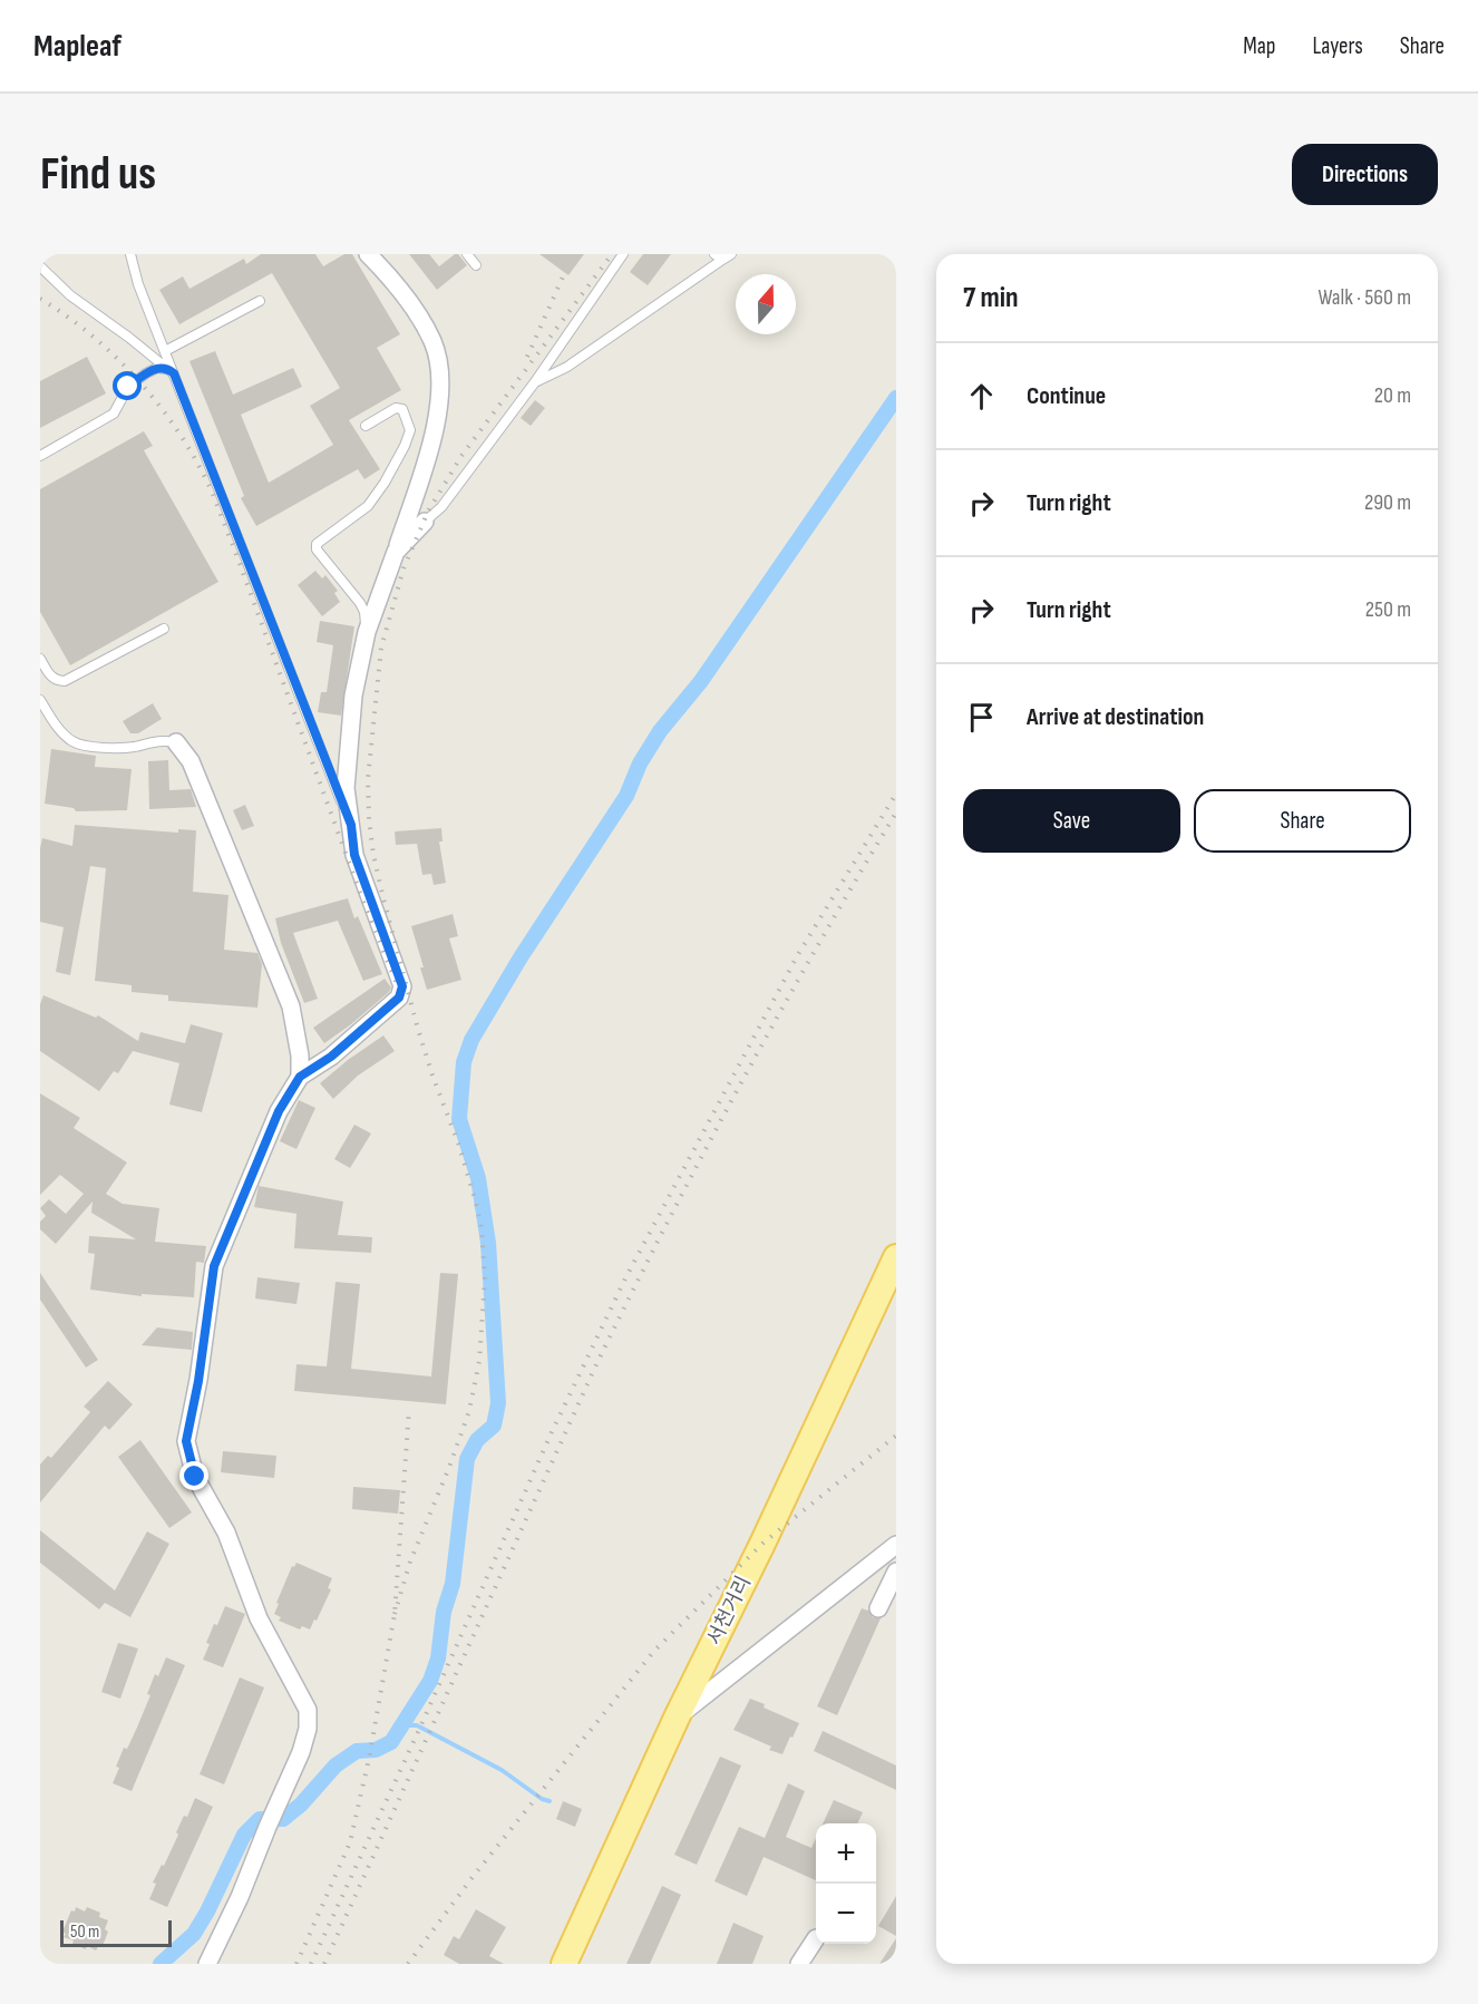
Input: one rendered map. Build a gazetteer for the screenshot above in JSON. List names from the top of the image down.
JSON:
{
  "streets": {
    "main road": ["서천거리"]
  },
  "scale_bar": "50 m",
  "north": "top",
  "page": {
    "header": "Mapleaf",
    "nav": ["Map", "Layers", "Share"],
    "buttons": [
      "Directions",
      ["Save", "Share"]
    ],
    "title": "Find us",
    "heading": ["7 min", "Walk · 560 m"],
    "list": [
      ["Continue", "20 m"],
      ["Turn right", "290 m"],
      ["Turn right", "250 m"],
      "Arrive at destination"
    ],
    "map_buttons": ["+", "−"],
    "scale": "50 m"
  }
}
